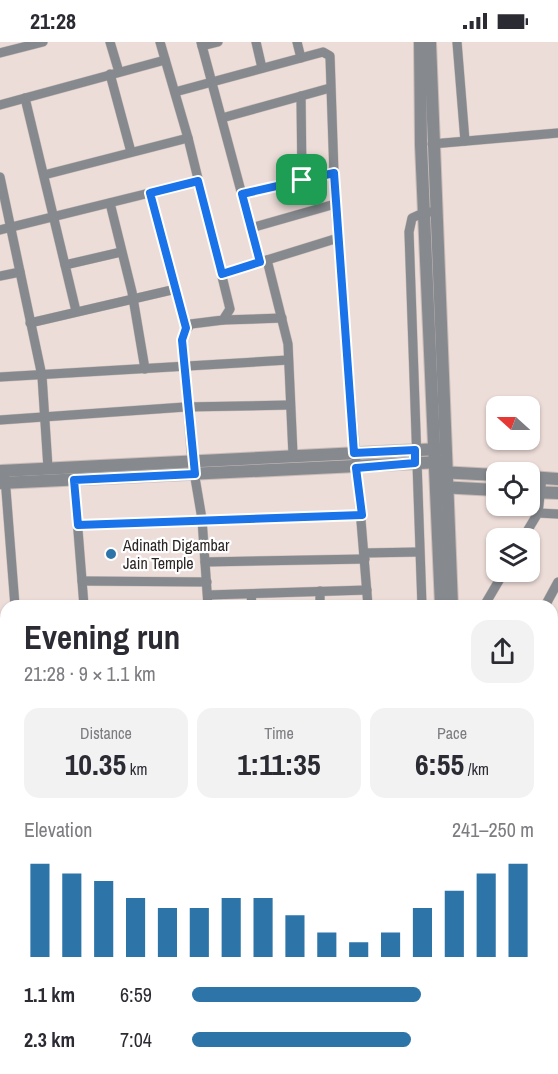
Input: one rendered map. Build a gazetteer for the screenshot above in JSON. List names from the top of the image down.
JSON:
{
  "places": ["Adinath Digambar Jain Temple"],
  "north": "left",
  "page": {
    "status": "21:28",
    "heading": ["Evening run", "21:28 · 9 × 1.1 km"],
    "stats": [
      ["Distance", "10.35 km"],
      ["Time", "1:11:35"],
      ["Pace", "6:55 /km"]
    ],
    "chart": ["Elevation", "241–250 m"],
    "list": [
      {
        "name": "1.1 km",
        "note": "6:59"
      },
      {
        "name": "2.3 km",
        "note": "7:04"
      }
    ]
  }
}
